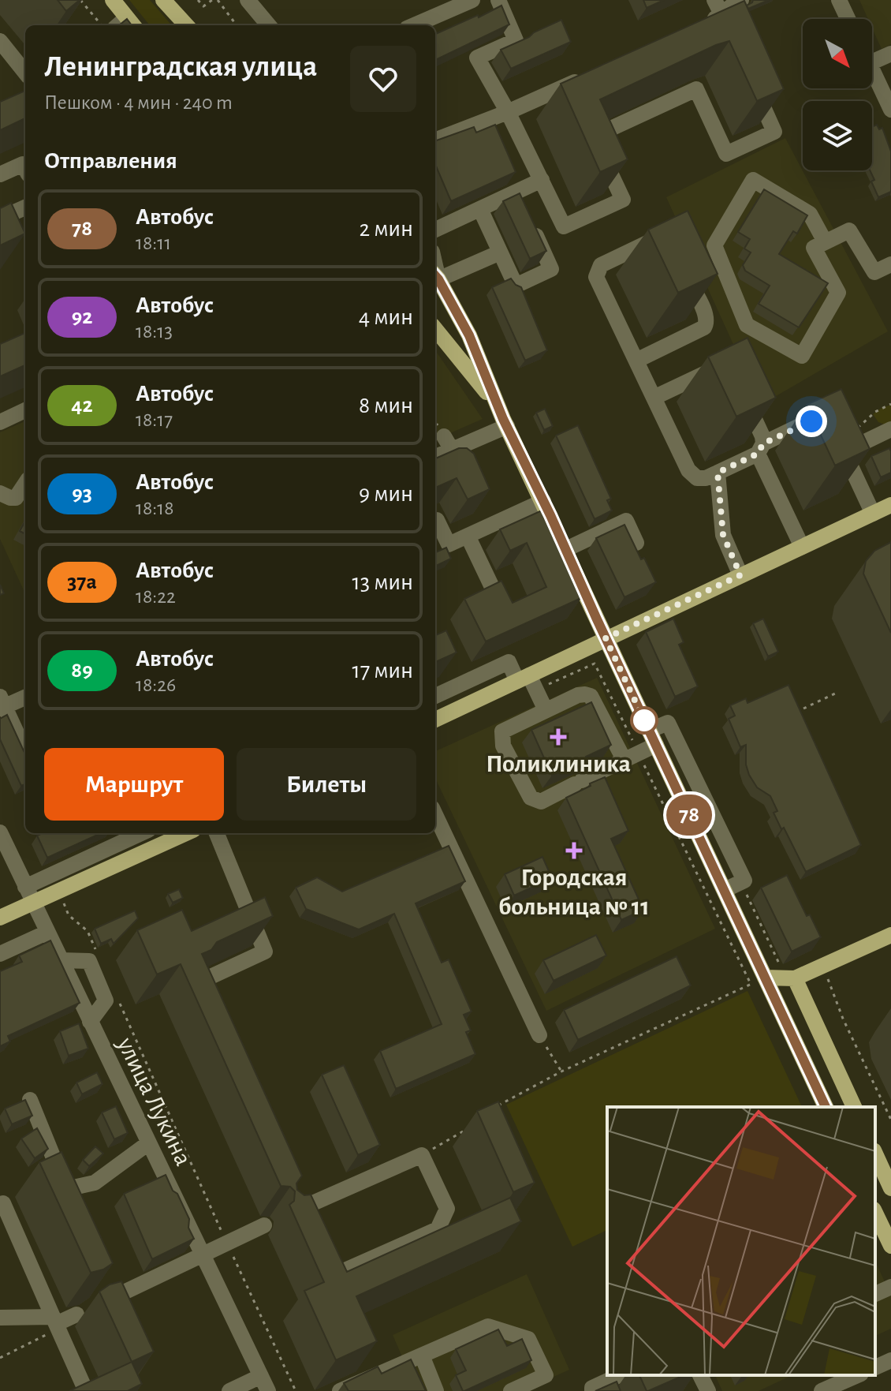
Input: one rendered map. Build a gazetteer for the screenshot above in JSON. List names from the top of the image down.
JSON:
{
  "streets": {
    "street": ["улица Лукина"]
  },
  "places": {
    "health": ["Поликлиника", "Городская больница № 11"]
  },
  "lines": ["bus line 78"],
  "north": "bottom right",
  "page": {
    "on_map": "78",
    "heading": [
      ["Ленинградская улица", "Пешком · 4 мин · 240 m"],
      "Отправления"
    ],
    "list": [
      {
        "mark": "78",
        "name": "Автобус",
        "note": "18:11",
        "value": "2 мин"
      },
      {
        "mark": "92",
        "name": "Автобус",
        "note": "18:13",
        "value": "4 мин"
      },
      {
        "mark": "42",
        "name": "Автобус",
        "note": "18:17",
        "value": "8 мин"
      },
      {
        "mark": "93",
        "name": "Автобус",
        "note": "18:18",
        "value": "9 мин"
      },
      {
        "mark": "37а",
        "name": "Автобус",
        "note": "18:22",
        "value": "13 мин"
      },
      {
        "mark": "89",
        "name": "Автобус",
        "note": "18:26",
        "value": "17 мин"
      }
    ],
    "buttons": ["Маршрут", "Билеты"]
  }
}
